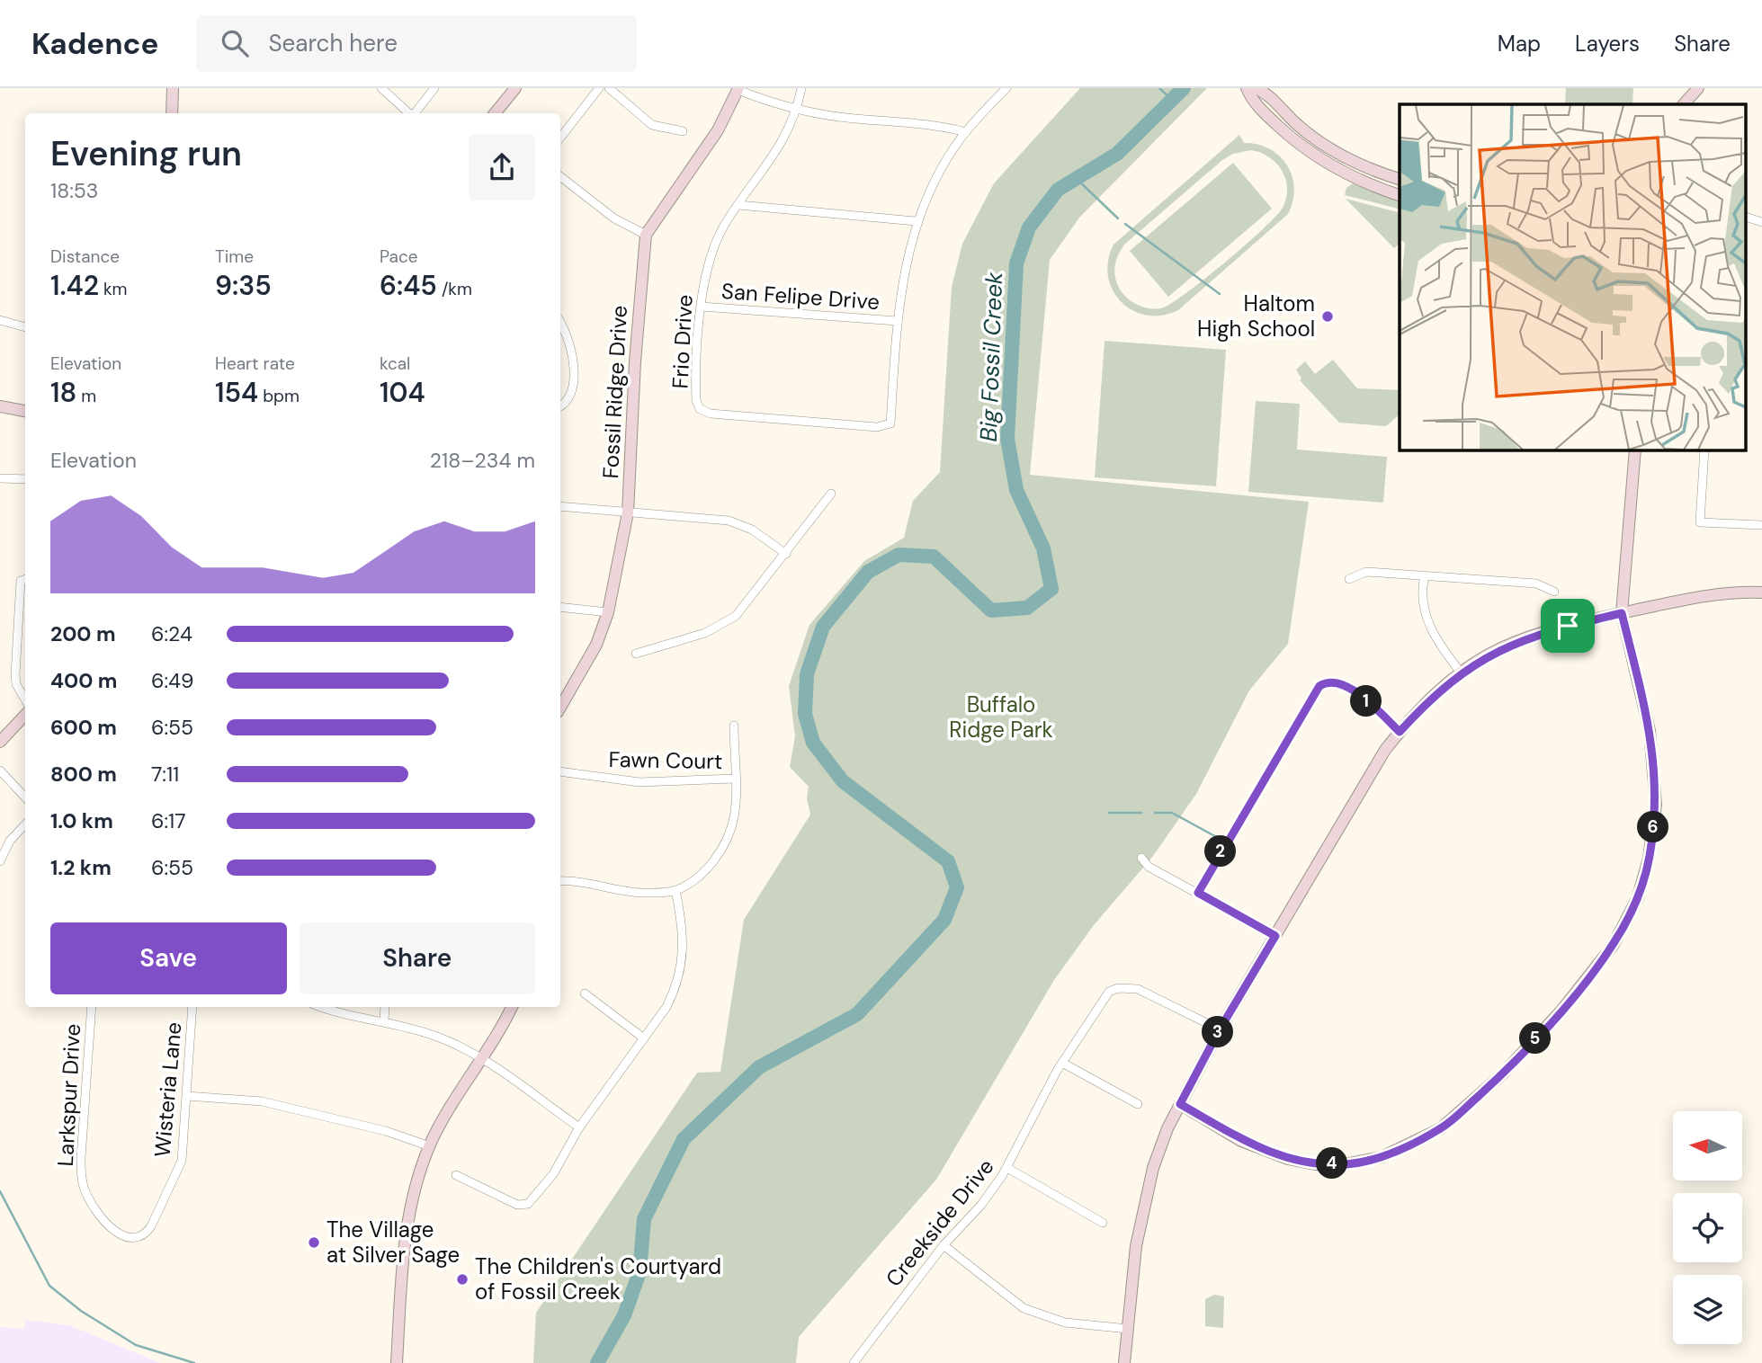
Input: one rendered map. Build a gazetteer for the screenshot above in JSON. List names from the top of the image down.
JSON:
{
  "streets": {
    "street": [
      "San Felipe Drive",
      "Frio Drive",
      "Fossil Ridge Drive",
      "Fawn Court",
      "Wisteria Lane",
      "Larkspur Drive",
      "Creekside Drive"
    ]
  },
  "crossings": [
    ["San Felipe Drive", "Frio Drive"],
    ["Wisteria Lane", "Larkspur Drive"]
  ],
  "water": ["Big Fossil Creek"],
  "parks": ["Buffalo Ridge Park"],
  "places": ["Haltom High School", "The Village at Silver Sage", "The Children's Courtyard of Fossil Creek"],
  "north": "left",
  "page": {
    "header": "Kadence",
    "search": "Search here",
    "nav": ["Map", "Layers", "Share"],
    "heading": ["Evening run", "18:53"],
    "stats": [
      ["Distance", "1.42 km"],
      ["Time", "9:35"],
      ["Pace", "6:45 /km"],
      ["Elevation", "18 m"],
      ["Heart rate", "154 bpm"],
      ["kcal", "104"]
    ],
    "chart": ["Elevation", "218–234 m"],
    "list": [
      {
        "name": "200 m",
        "note": "6:24"
      },
      {
        "name": "400 m",
        "note": "6:49"
      },
      {
        "name": "600 m",
        "note": "6:55"
      },
      {
        "name": "800 m",
        "note": "7:11"
      },
      {
        "name": "1.0 km",
        "note": "6:17"
      },
      {
        "name": "1.2 km",
        "note": "6:55"
      }
    ],
    "pins": [
      "1",
      "6",
      "2",
      "3",
      "5",
      "4"
    ],
    "buttons": ["Save", "Share"]
  }
}
